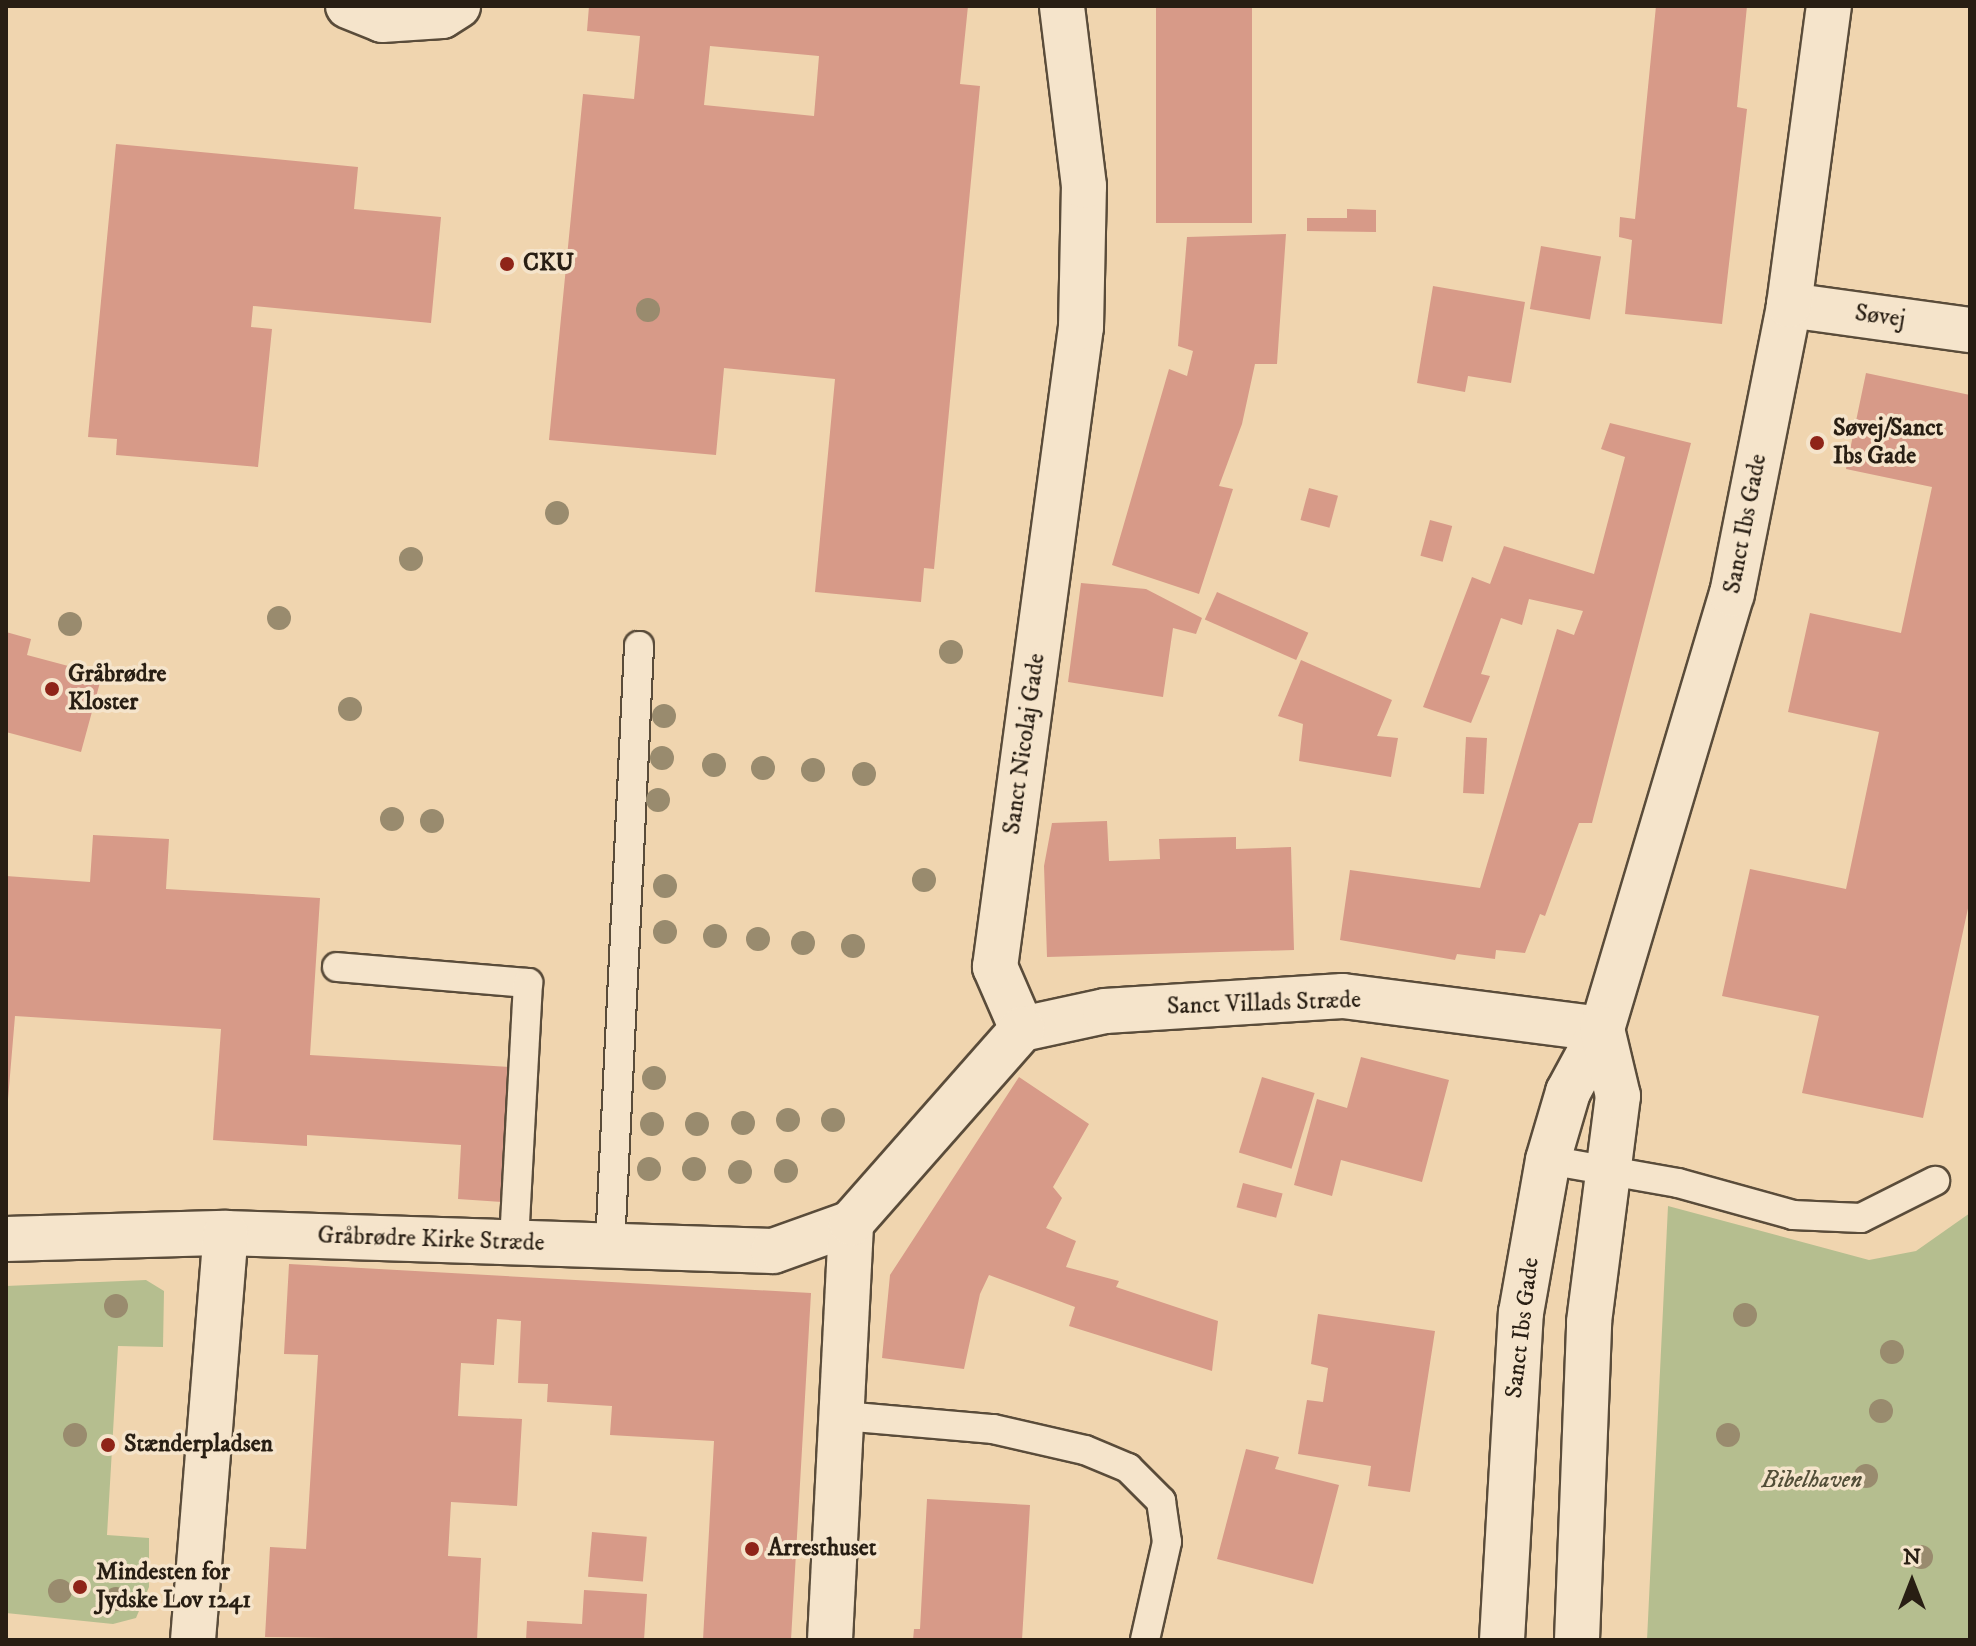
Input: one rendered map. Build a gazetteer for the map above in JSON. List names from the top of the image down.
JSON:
{
  "streets": {
    "street": [
      "Søvej",
      "Sanct Ibs Gade",
      "Sanct Nicolaj Gade",
      "Sanct Villads Stræde",
      "Gråbrødre Kirke Stræde"
    ]
  },
  "crossings": [
    ["Søvej", "Sanct Ibs Gade"],
    ["Sanct Ibs Gade", "Sanct Villads Stræde"],
    ["Sanct Nicolaj Gade", "Sanct Villads Stræde"]
  ],
  "parks": ["Bibelhaven"],
  "places": [
    "CKU",
    "Søvej/Sanct Ibs Gade",
    "Gråbrødre Kloster",
    "Stænderpladsen",
    "Arresthuset",
    "Mindesten for Jydske Lov 1241"
  ],
  "north": "top"
}
